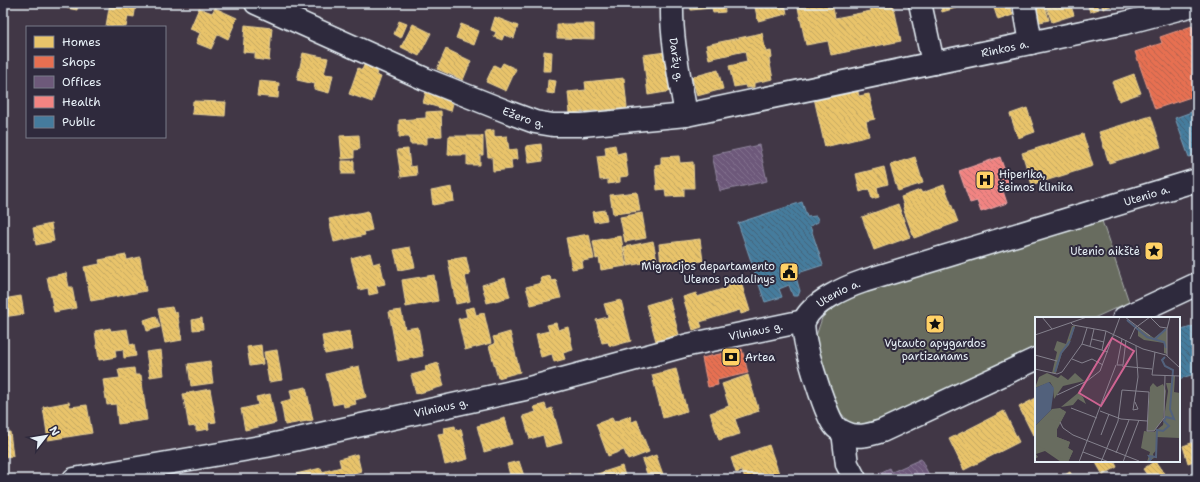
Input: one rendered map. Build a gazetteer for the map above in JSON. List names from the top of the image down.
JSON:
{
  "streets": {
    "street": [
      "Rinkos a.",
      "Daržų g.",
      "Ežero g.",
      "Utenio a.",
      "Vilniaus g."
    ]
  },
  "crossings": [
    ["Rinkos a.", "Ežero g."],
    ["Daržų g.", "Ežero g."],
    ["Utenio a.", "Vilniaus g."]
  ],
  "places": {
    "hospital": ["Hiperika, šeimos klinika"],
    "place": ["Utenio aikštė", "Vytauto apygardos partizanams"],
    "public building": ["Migracijos departamento Utenos padalinys"],
    "bank": ["Artea"]
  },
  "legend": [
    "Homes",
    "Shops",
    "Offices",
    "Health",
    "Public"
  ],
  "north": "top right"
}
